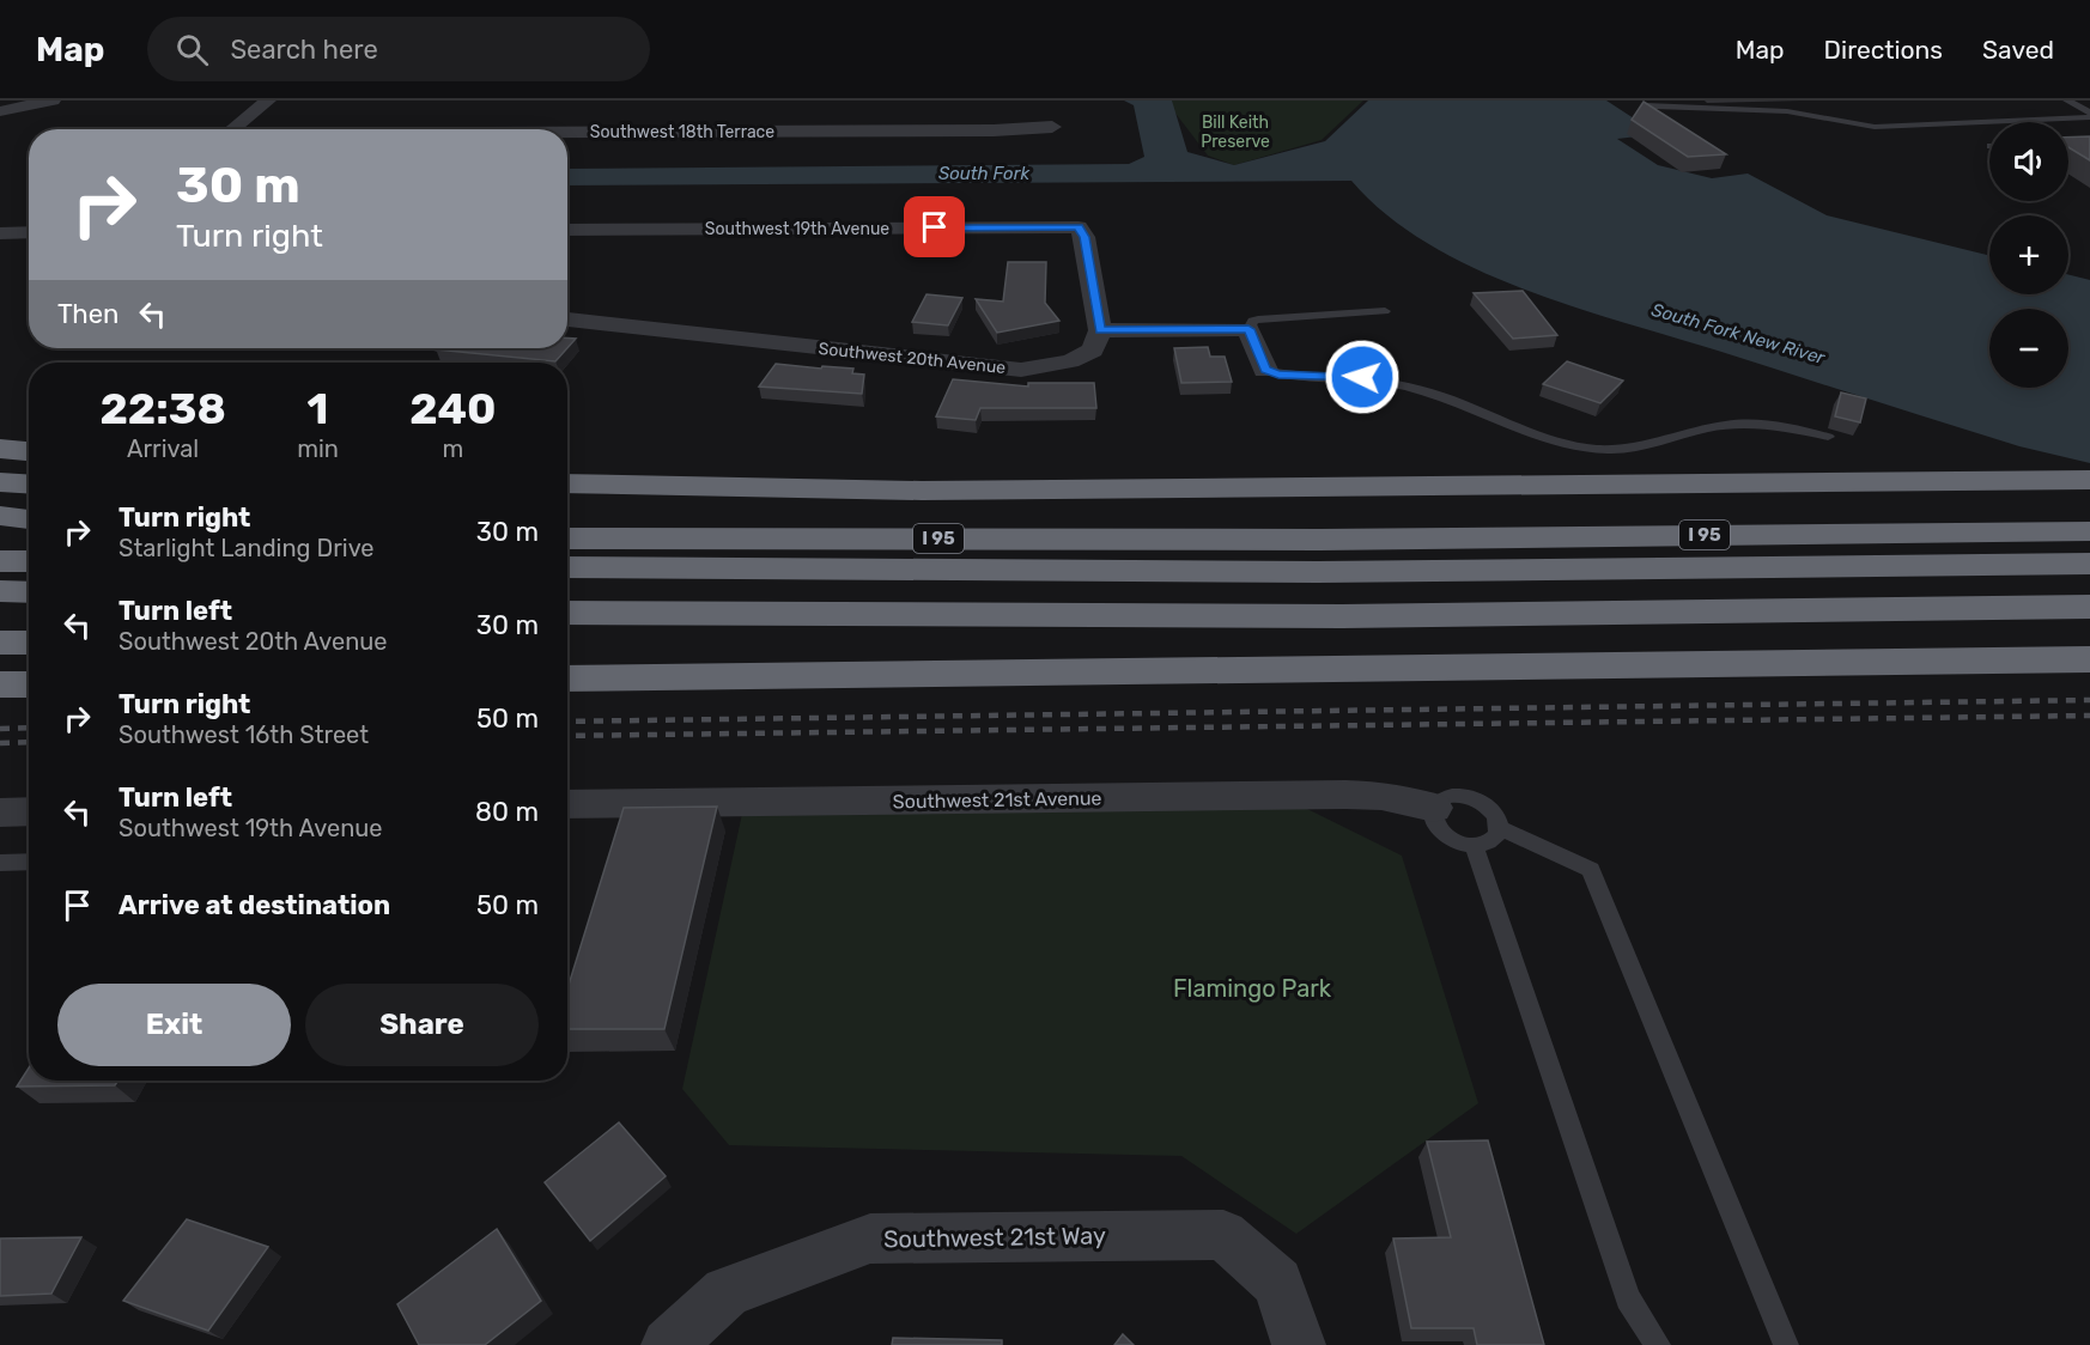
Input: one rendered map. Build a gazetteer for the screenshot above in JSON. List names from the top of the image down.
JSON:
{
  "streets": {
    "highway": ["I 95"],
    "street": [
      "Southwest 18th Terrace",
      "Southwest 19th Avenue",
      "Southwest 20th Avenue",
      "Southwest 21st Avenue",
      "Southwest 21st Way"
    ]
  },
  "crossings": [
    ["Southwest 19th Avenue", "Southwest 20th Avenue"]
  ],
  "water": ["South Fork", "South Fork New River"],
  "parks": ["Bill Keith Preserve", "Flamingo Park"],
  "page": {
    "header": "Map",
    "search": "Search here",
    "nav": ["Map", "Directions", "Saved"],
    "map_buttons": ["+", "−"],
    "turn": ["30 m", "Turn right"],
    "then": "Then",
    "eta": [
      "22:38",
      "Arrival",
      "1",
      "min",
      "240",
      "m"
    ],
    "list": [
      {
        "name": "Turn right",
        "note": "Starlight Landing Drive",
        "value": "30 m"
      },
      {
        "name": "Turn left",
        "note": "Southwest 20th Avenue",
        "value": "30 m"
      },
      {
        "name": "Turn right",
        "note": "Southwest 16th Street",
        "value": "50 m"
      },
      {
        "name": "Turn left",
        "note": "Southwest 19th Avenue",
        "value": "80 m"
      },
      {
        "name": "Arrive at destination",
        "value": "50 m"
      }
    ],
    "buttons": ["Exit", "Share"]
  }
}
